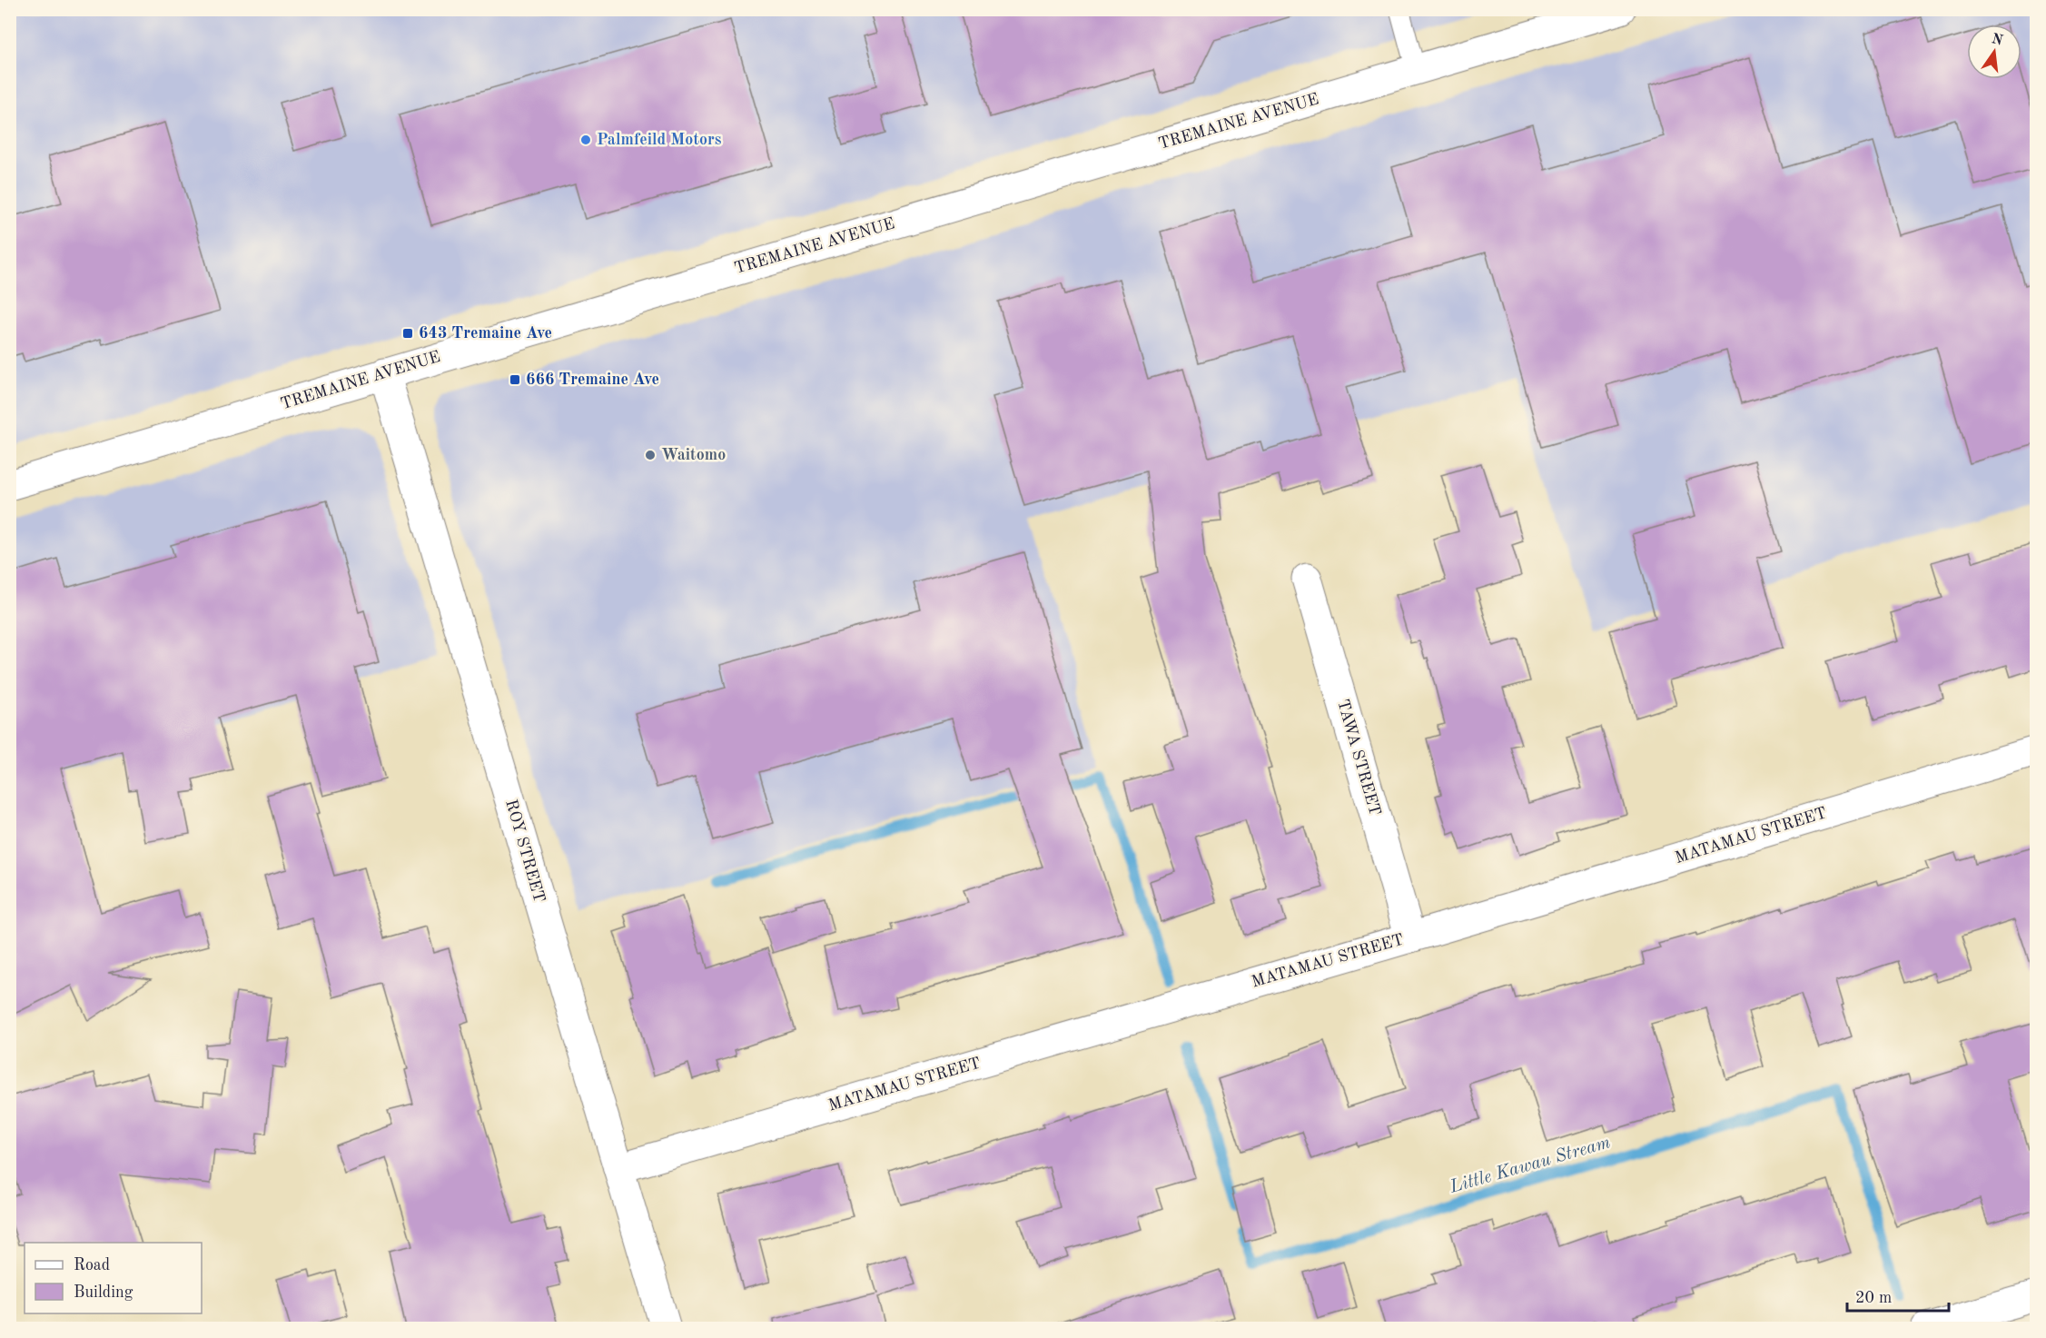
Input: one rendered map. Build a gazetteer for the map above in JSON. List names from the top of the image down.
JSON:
{
  "streets": {
    "street": [
      "TREMAINE AVENUE",
      "TAWA STREET",
      "MATAMAU STREET",
      "ROY STREET"
    ]
  },
  "crossings": [
    ["TREMAINE AVENUE", "ROY STREET"],
    ["TAWA STREET", "MATAMAU STREET"],
    ["MATAMAU STREET", "ROY STREET"]
  ],
  "water": ["Little Kawau Stream"],
  "places": {
    "other": ["Palmfeild Motors", "Waitomo"],
    "transit": ["643 Tremaine Ave", "666 Tremaine Ave"]
  },
  "legend": ["Road", "Building"],
  "scale_bar": "20 m",
  "north": "top"
}
